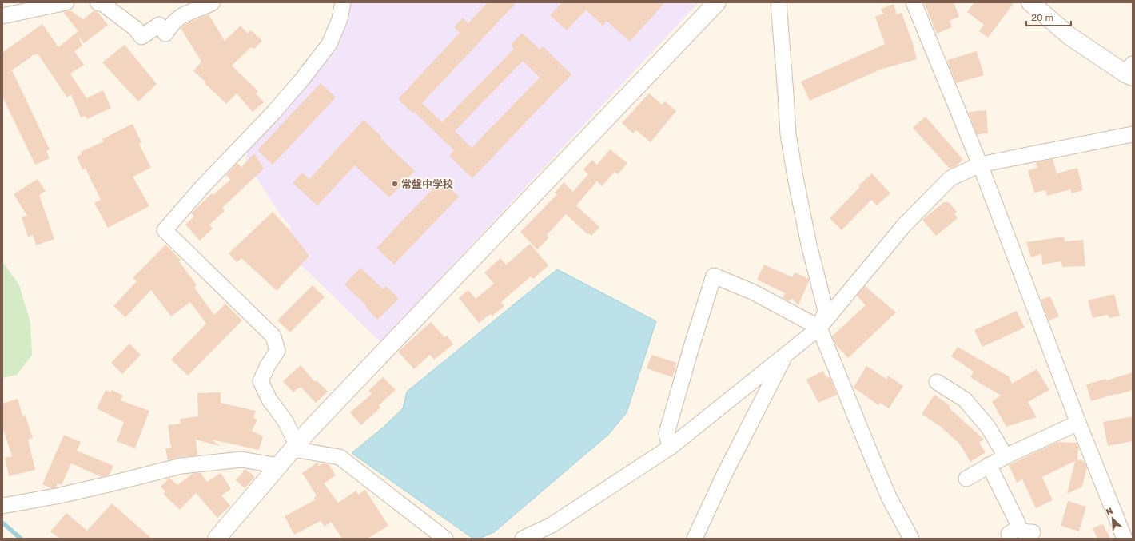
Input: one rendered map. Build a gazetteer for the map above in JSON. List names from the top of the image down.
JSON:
{
  "places": ["常盤中学校"],
  "scale_bar": "20 m",
  "north": "top left"
}
